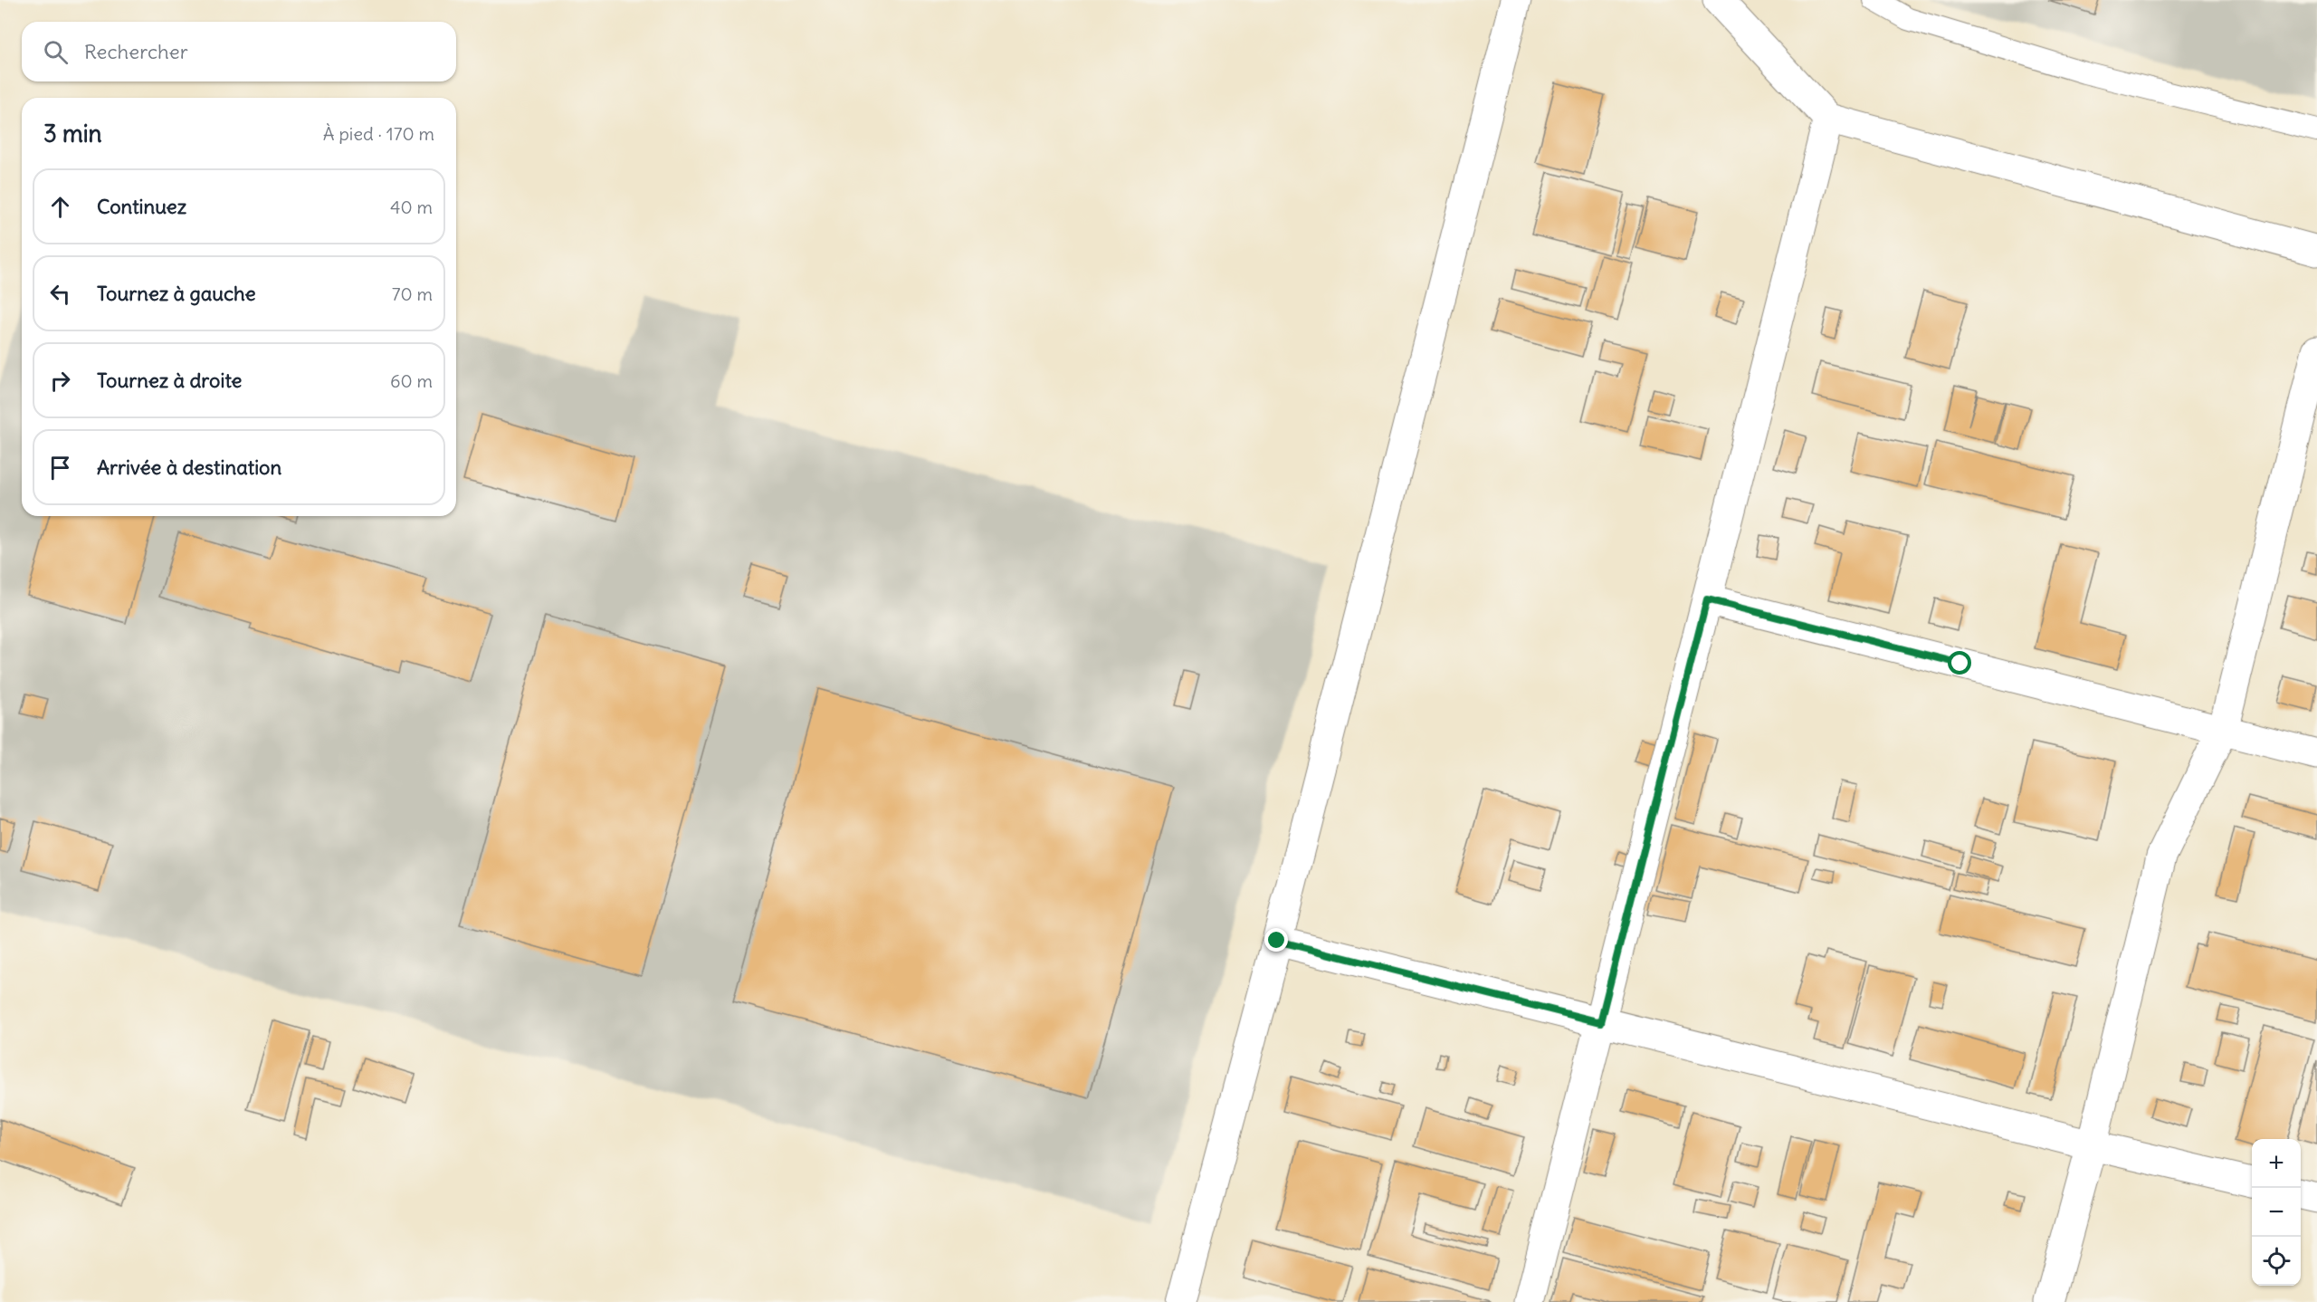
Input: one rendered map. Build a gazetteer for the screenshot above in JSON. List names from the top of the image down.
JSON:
{
  "page": {
    "search": "Rechercher",
    "heading": ["3 min", "À pied · 170 m"],
    "list": [
      ["Continuez", "40 m"],
      ["Tournez à gauche", "70 m"],
      ["Tournez à droite", "60 m"],
      "Arrivée à destination"
    ],
    "map_buttons": ["+", "−"]
  }
}
